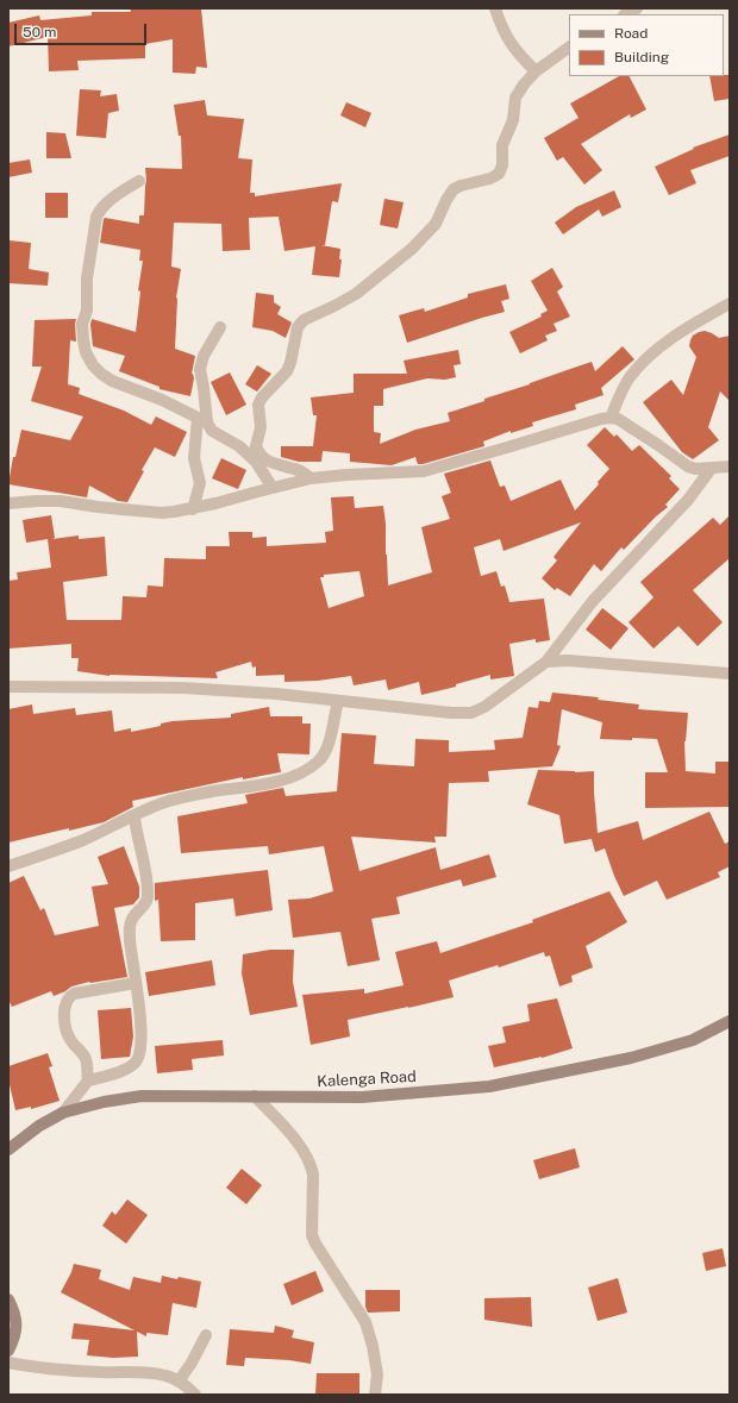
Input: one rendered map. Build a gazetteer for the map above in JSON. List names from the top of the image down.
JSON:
{
  "streets": {
    "main road": ["Kalenga Road"]
  },
  "legend": ["Road", "Building"],
  "scale_bar": "50 m"
}
